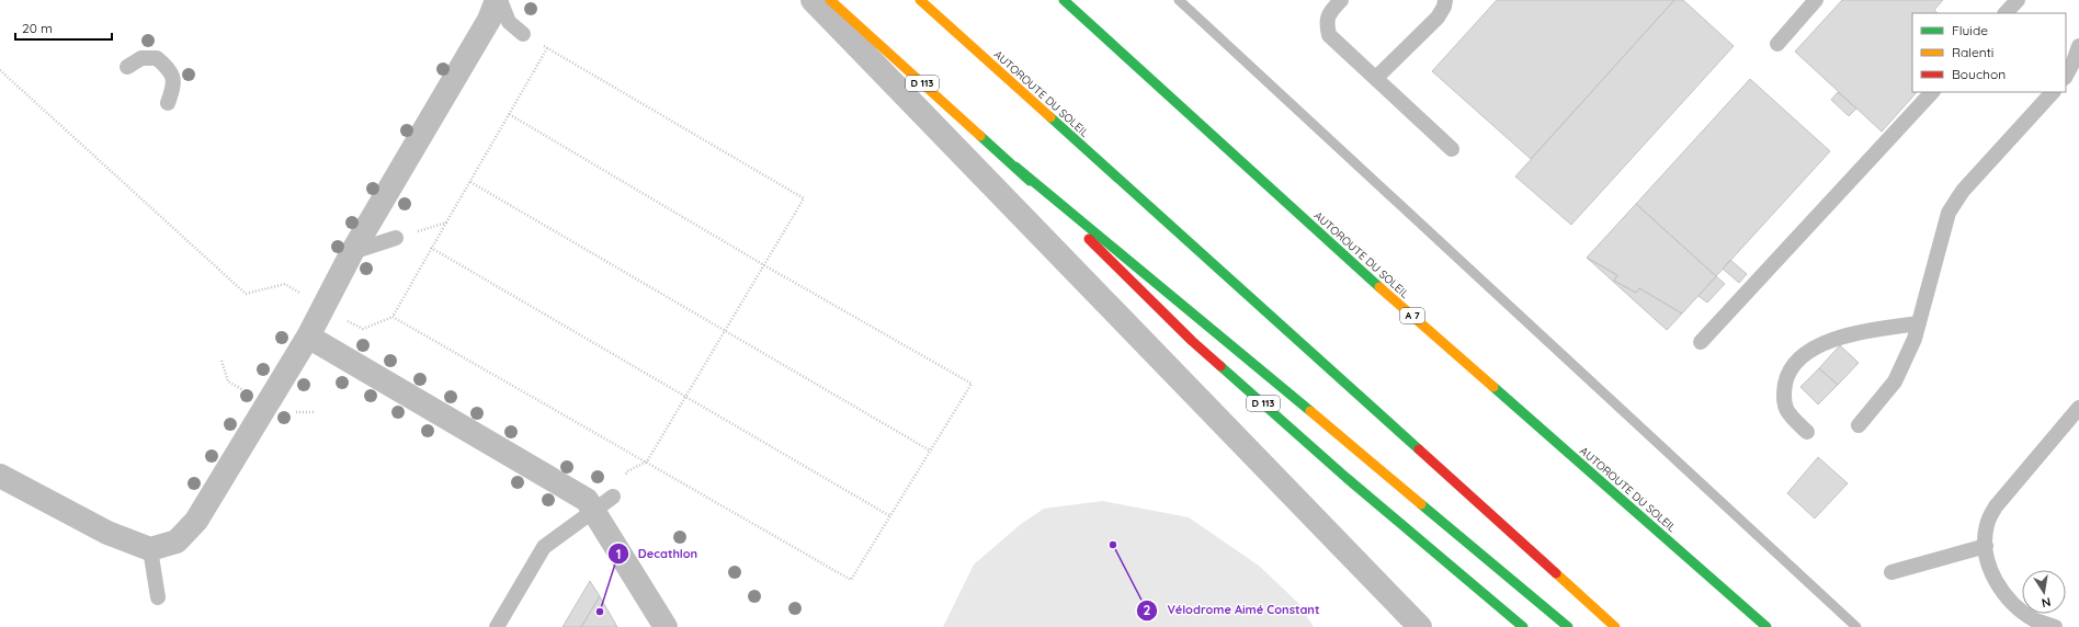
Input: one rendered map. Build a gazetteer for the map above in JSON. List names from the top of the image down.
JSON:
{
  "streets": {
    "main road": ["D 113", "AUTOROUTE DU SOLEIL", "A 7"]
  },
  "places": ["Vélodrome Aimé Constant", "Decathlon"],
  "legend": ["Fluide", "Ralenti", "Bouchon"],
  "scale_bar": "20 m",
  "north": "bottom"
}
